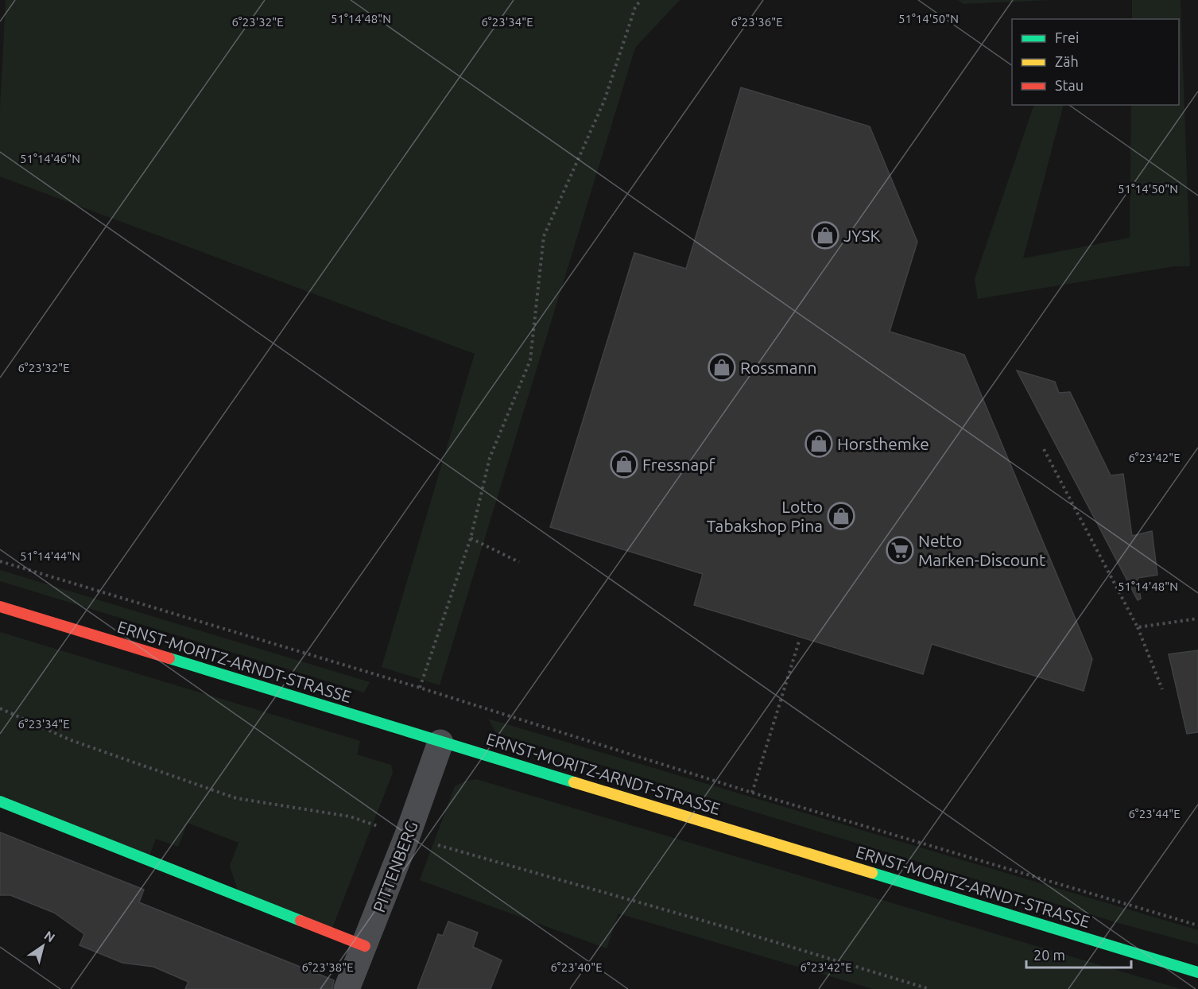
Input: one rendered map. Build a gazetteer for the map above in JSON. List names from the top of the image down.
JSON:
{
  "streets": {
    "street": ["ERNST-MORITZ-ARNDT-STRASSE", "PITTENBERG"]
  },
  "crossings": [
    ["ERNST-MORITZ-ARNDT-STRASSE", "PITTENBERG"]
  ],
  "places": {
    "shop": [
      "JYSK",
      "Rossmann",
      "Horsthemke",
      "Fressnapf",
      "Lotto Tabakshop Pina"
    ],
    "supermarket": ["Netto Marken-Discount"]
  },
  "legend": ["Frei", "Zäh", "Stau"],
  "scale_bar": "20 m",
  "north": "top right",
  "coordinates": [
    "51°14'50\"N",
    "51°14'48\"N",
    "6°23'32\"E",
    "6°23'34\"E",
    "6°23'36\"E",
    "51°14'46\"N",
    "6°23'42\"E",
    "51°14'44\"N",
    "6°23'44\"E",
    "6°23'38\"E",
    "6°23'40\"E"
  ]
}
